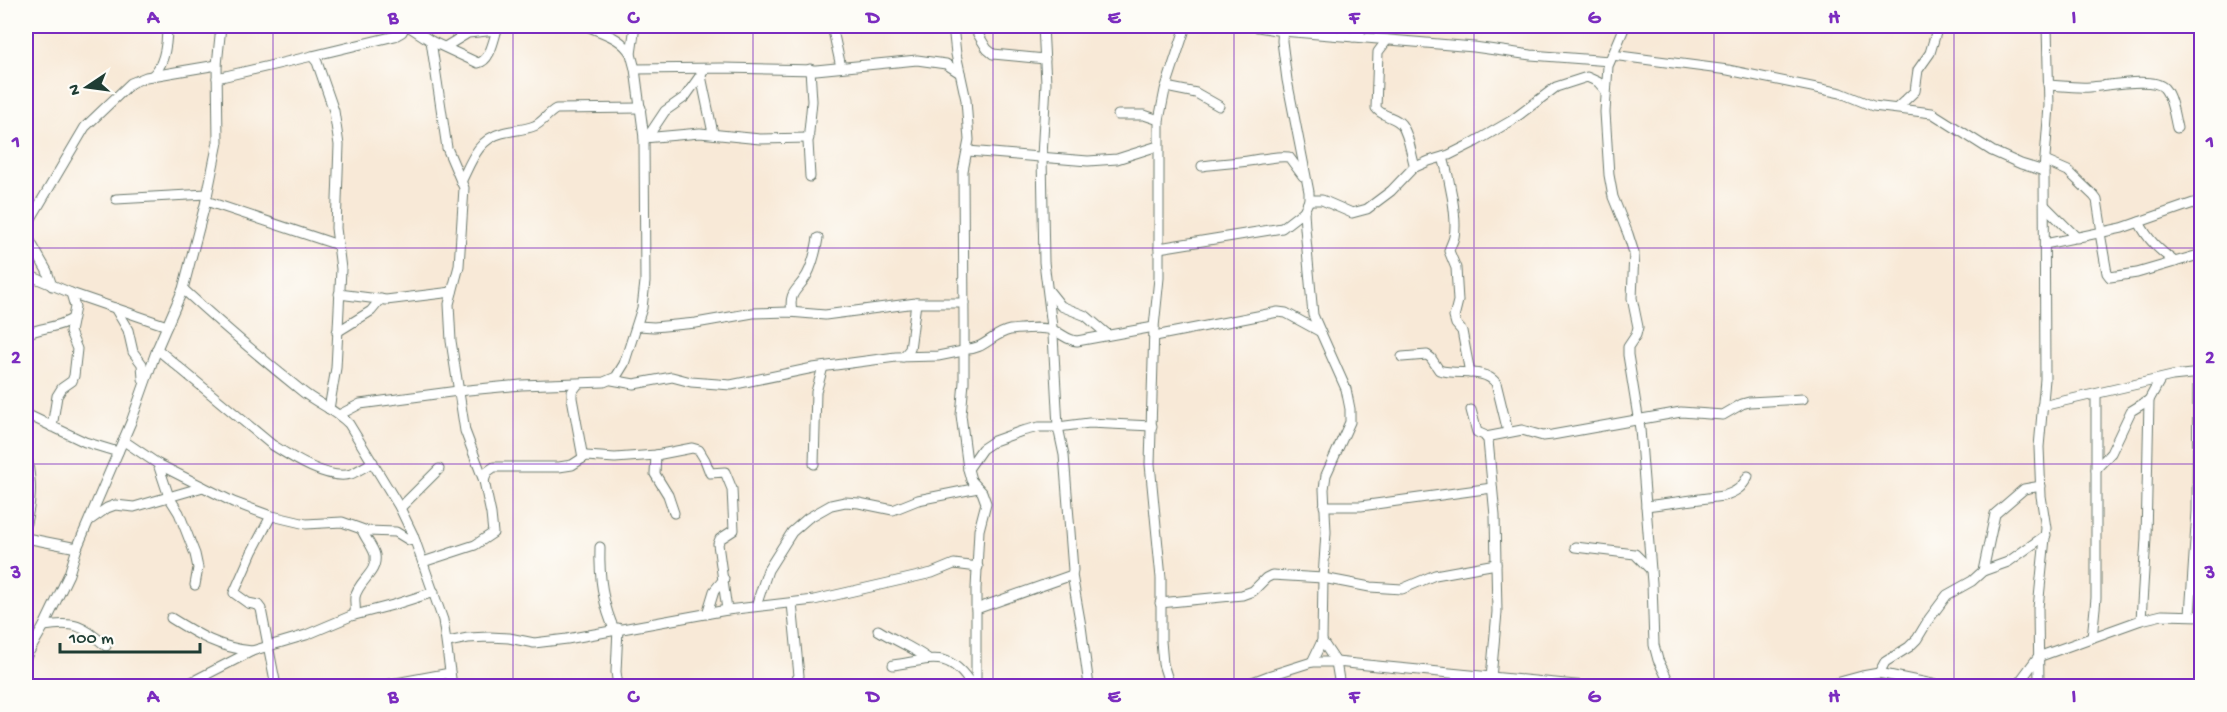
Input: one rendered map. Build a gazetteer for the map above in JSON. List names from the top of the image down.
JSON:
{
  "scale_bar": "100 m",
  "north": "left",
  "grid": {
    "columns": [
      "A",
      "B",
      "C",
      "D",
      "E",
      "F",
      "G",
      "H",
      "I"
    ],
    "rows": ["1", "2", "3"]
  }
}
